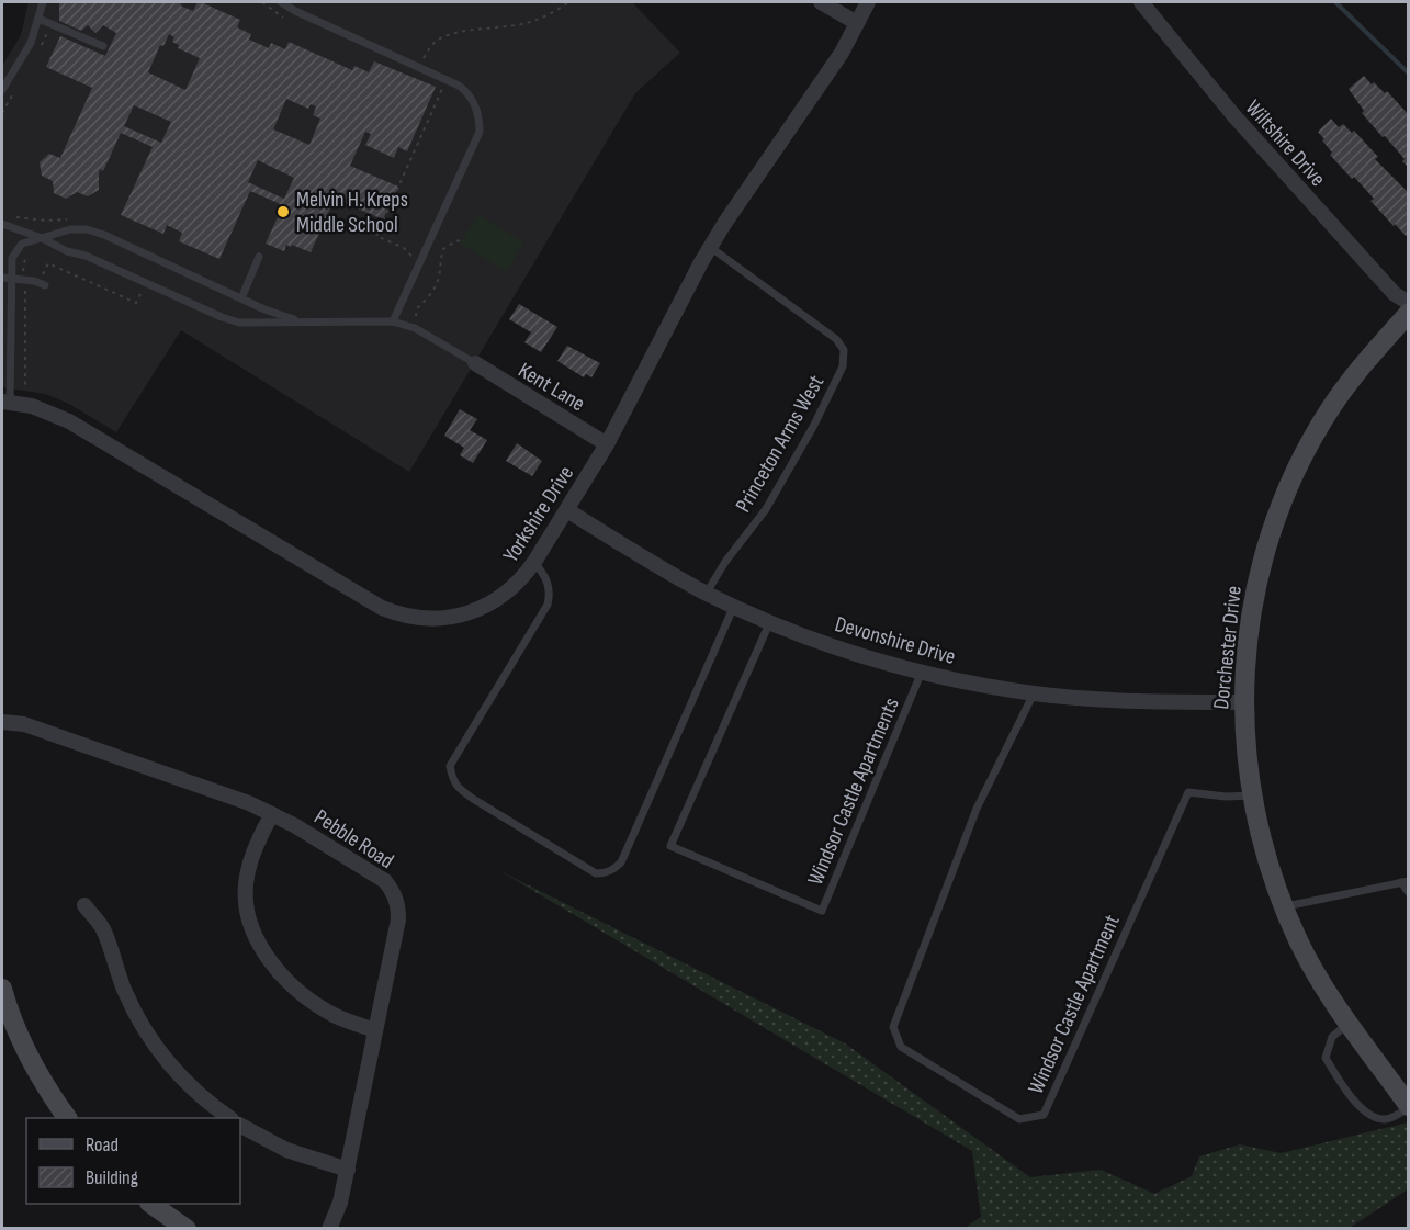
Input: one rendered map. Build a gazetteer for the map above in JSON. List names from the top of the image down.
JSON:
{
  "streets": {
    "street": [
      "Wiltshire Drive",
      "Kent Lane",
      "Yorkshire Drive",
      "Devonshire Drive",
      "Dorchester Drive",
      "Pebble Road"
    ],
    "lane": ["Princeton Arms West", "Windsor Castle Apartments", "Windsor Castle Apartment"]
  },
  "crossings": [
    ["Kent Lane", "Yorkshire Drive"],
    ["Princeton Arms West", "Yorkshire Drive"],
    ["Princeton Arms West", "Devonshire Drive"],
    ["Yorkshire Drive", "Devonshire Drive"],
    ["Devonshire Drive", "Dorchester Drive"],
    ["Devonshire Drive", "Windsor Castle Apartments"],
    ["Devonshire Drive", "Windsor Castle Apartment"],
    ["Dorchester Drive", "Windsor Castle Apartment"]
  ],
  "places": ["Melvin H. Kreps Middle School"],
  "legend": ["Road", "Building"]
}
